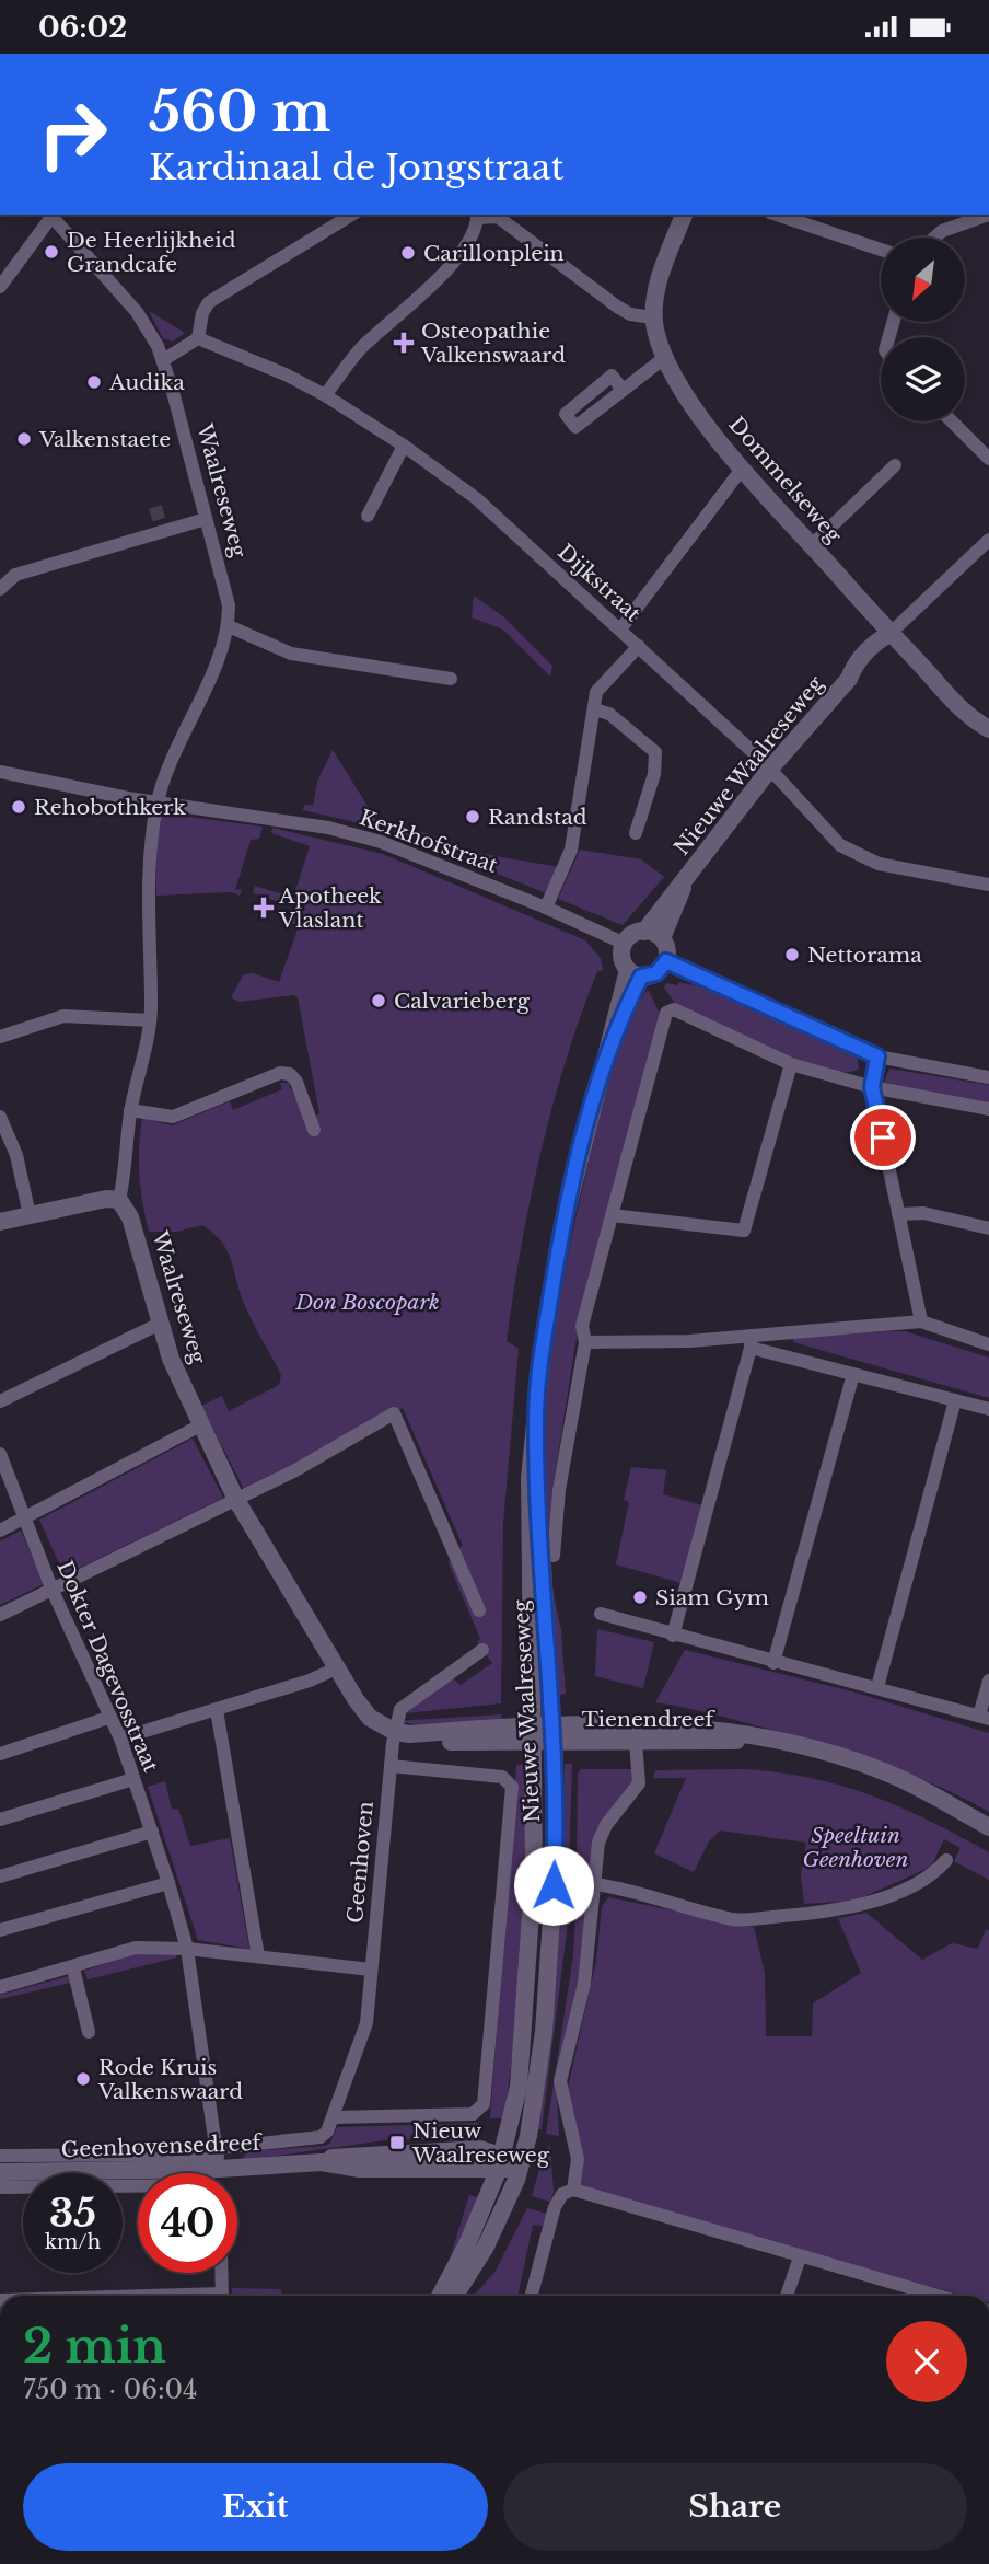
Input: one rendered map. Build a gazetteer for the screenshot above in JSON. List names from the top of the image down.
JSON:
{
  "streets": {
    "street": [
      "Dommelseweg",
      "Waalreseweg",
      "Dijkstraat",
      "Nieuwe Waalreseweg",
      "Kerkhofstraat",
      "Dokter Dagevosstraat",
      "Tienendreef",
      "Geenhoven",
      "Geenhovensedreef"
    ]
  },
  "crossings": [
    ["Dommelseweg", "Nieuwe Waalreseweg"],
    ["Waalreseweg", "Geenhoven"],
    ["Dijkstraat", "Nieuwe Waalreseweg"],
    ["Nieuwe Waalreseweg", "Kerkhofstraat"],
    ["Nieuwe Waalreseweg", "Tienendreef"],
    ["Nieuwe Waalreseweg", "Geenhoven"],
    ["Nieuwe Waalreseweg", "Geenhovensedreef"],
    ["Dokter Dagevosstraat", "Geenhovensedreef"],
    ["Geenhoven", "Geenhovensedreef"]
  ],
  "parks": ["Don Boscopark", "Speeltuin Geenhoven"],
  "places": {
    "other": [
      "De Heerlijkheid Grandcafe",
      "Carillonplein",
      "Audika",
      "Valkenstaete",
      "Rehobothkerk",
      "Randstad",
      "Nettorama",
      "Calvarieberg",
      "Siam Gym",
      "Rode Kruis Valkenswaard"
    ],
    "health": ["Osteopathie Valkenswaard", "Apotheek Vlaslant"],
    "transit": ["Nieuw Waalreseweg"]
  },
  "north": "bottom left",
  "page": {
    "status": "06:02",
    "turn": ["560 m", "Kardinaal de Jongstraat"],
    "speed": "35 km/h",
    "limit": "40",
    "heading": ["2 min", "750 m · 06:04"],
    "buttons": ["Exit", "Share"]
  }
}
